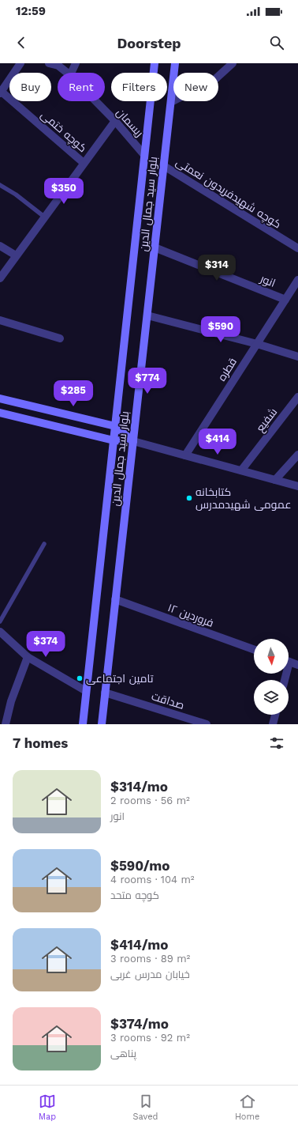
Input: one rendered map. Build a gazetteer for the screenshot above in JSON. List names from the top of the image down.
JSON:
{
  "streets": {
    "main road": ["بلوار سید جمال الدین"],
    "street": [
      "ریسمان",
      "کوچه ختمی",
      "کوچه شهیدفریدون نعمتی",
      "انور",
      "قطره",
      "شفیع",
      "۱۲ فروردین",
      "صداقت"
    ]
  },
  "crossings": [
    ["ریسمان", "بلوار سید جمال الدین"],
    ["کوچه شهیدفریدون نعمتی", "بلوار سید جمال الدین"],
    ["بلوار سید جمال الدین", "انور"],
    ["بلوار سید جمال الدین", "۱۲ فروردین"],
    ["بلوار سید جمال الدین", "صداقت"],
    ["انور", "قطره"]
  ],
  "places": ["کتابخانه عمومی شهیدمدرس", "تامین اجتماعی"],
  "north": "bottom",
  "page": {
    "status": "12:59",
    "header": "Doorstep",
    "chip": [
      "Buy",
      "Rent",
      "Filters",
      "New"
    ],
    "price": [
      "$350",
      "$314",
      "$590",
      "$774",
      "$285",
      "$414",
      "$374"
    ],
    "heading": "7 homes",
    "list": [
      {
        "name": "$314/mo",
        "note": "2 rooms · 56 m² · انور"
      },
      {
        "name": "$590/mo",
        "note": "4 rooms · 104 m² · کوچه متحد"
      },
      {
        "name": "$414/mo",
        "note": "3 rooms · 89 m² · خیابان مدرس غربی"
      },
      {
        "name": "$374/mo",
        "note": "3 rooms · 92 m² · پناهی"
      }
    ],
    "tabs": ["Map", "Saved", "Home"]
  }
}
